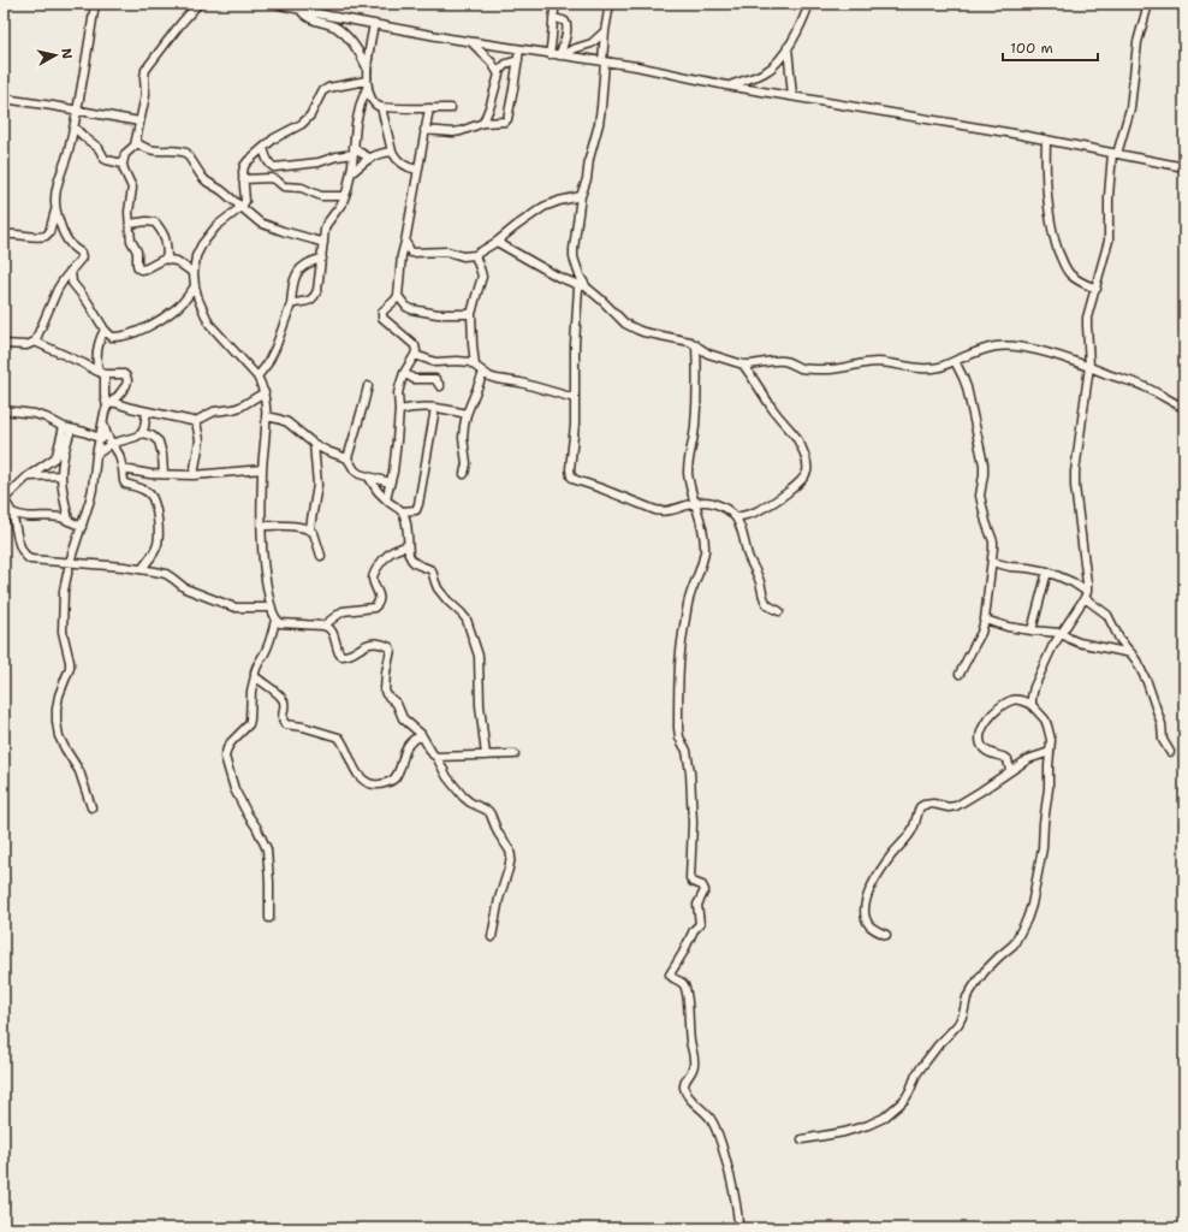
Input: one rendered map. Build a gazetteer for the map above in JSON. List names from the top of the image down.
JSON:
{
  "scale_bar": "100 m",
  "north": "right"
}
